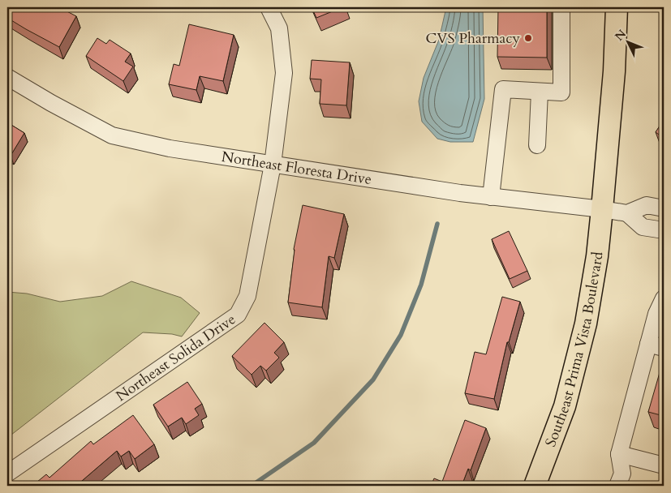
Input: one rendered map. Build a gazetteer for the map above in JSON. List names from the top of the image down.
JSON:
{
  "streets": {
    "main road": ["Southeast Prima Vista Boulevard"],
    "street": ["Northeast Floresta Drive", "Northeast Solida Drive"]
  },
  "crossings": [
    ["Northeast Floresta Drive", "Southeast Prima Vista Boulevard"],
    ["Northeast Floresta Drive", "Northeast Solida Drive"]
  ],
  "places": ["CVS Pharmacy"],
  "north": "top left"
}
